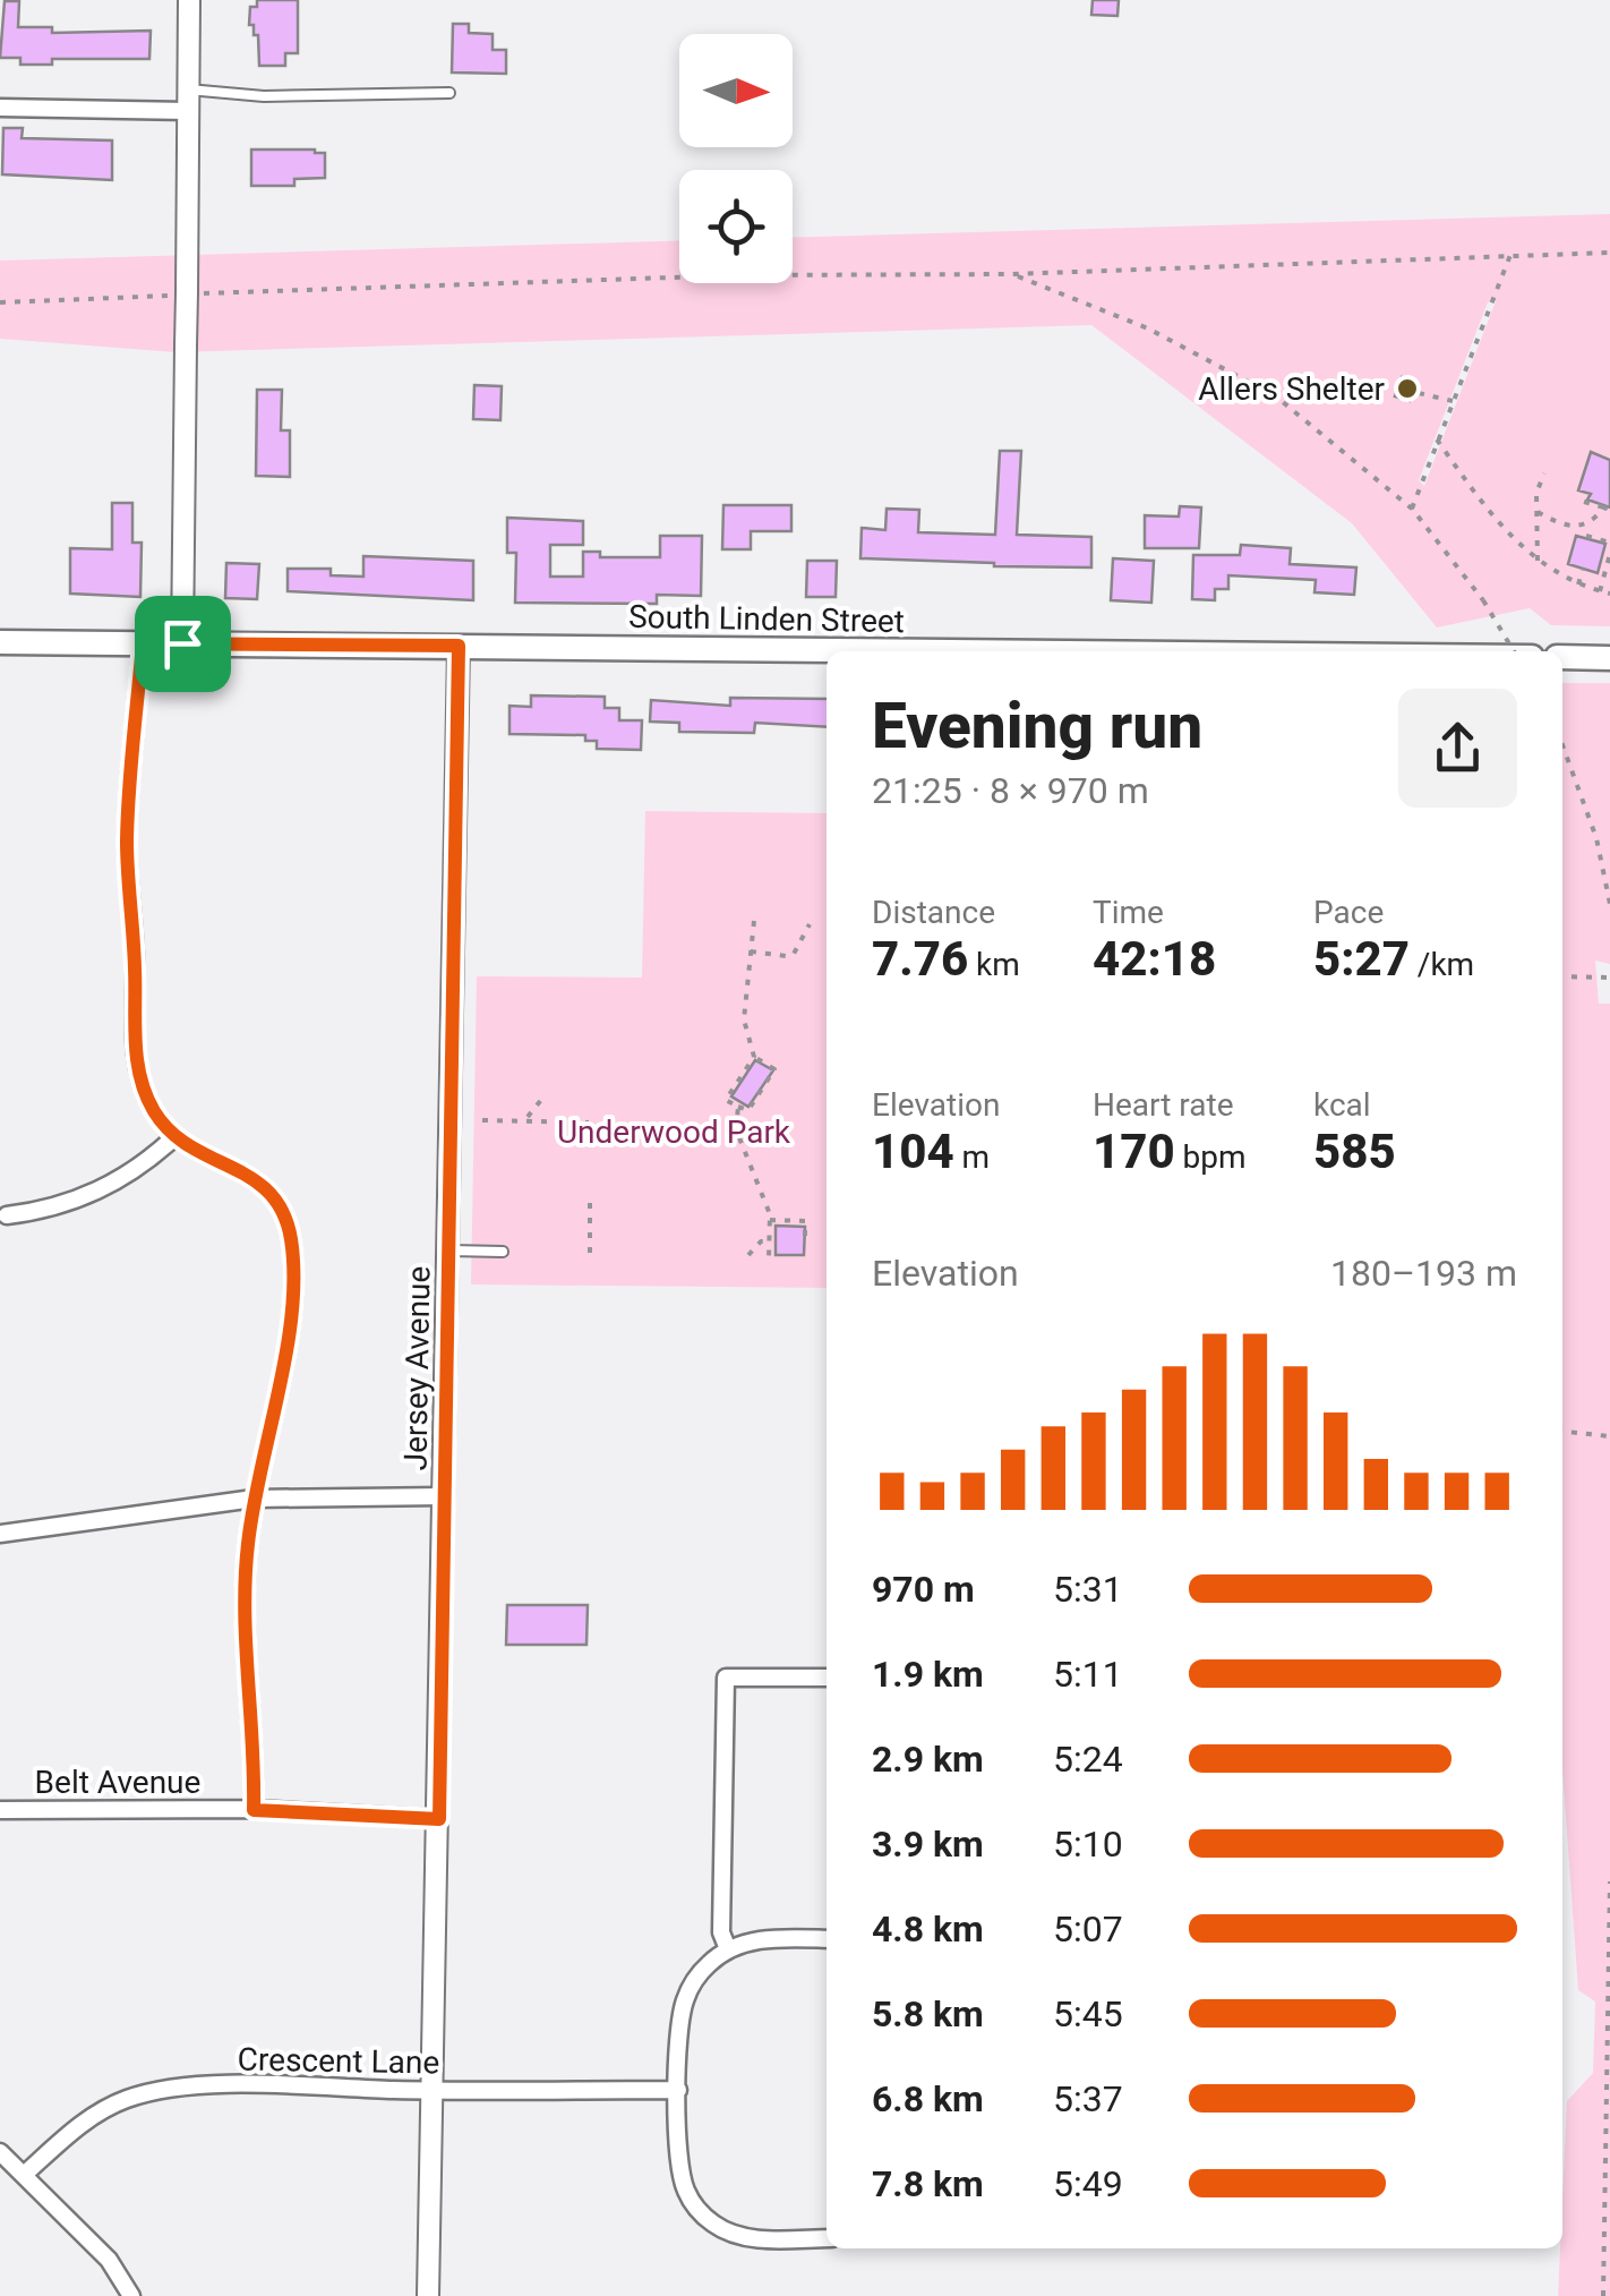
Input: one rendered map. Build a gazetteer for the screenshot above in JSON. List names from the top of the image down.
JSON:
{
  "streets": {
    "main road": ["South Linden Street"],
    "street": ["Jersey Avenue", "Belt Avenue", "Crescent Lane"]
  },
  "crossings": [
    ["South Linden Street", "Jersey Avenue"],
    ["Jersey Avenue", "Belt Avenue"],
    ["Jersey Avenue", "Crescent Lane"]
  ],
  "parks": ["Underwood Park"],
  "places": ["Allers Shelter"],
  "north": "right",
  "page": {
    "heading": ["Evening run", "21:25 · 8 × 970 m"],
    "stats": [
      ["Distance", "7.76 km"],
      ["Time", "42:18"],
      ["Pace", "5:27 /km"],
      ["Elevation", "104 m"],
      ["Heart rate", "170 bpm"],
      ["kcal", "585"]
    ],
    "chart": ["Elevation", "180–193 m"],
    "list": [
      {
        "name": "970 m",
        "note": "5:31"
      },
      {
        "name": "1.9 km",
        "note": "5:11"
      },
      {
        "name": "2.9 km",
        "note": "5:24"
      },
      {
        "name": "3.9 km",
        "note": "5:10"
      },
      {
        "name": "4.8 km",
        "note": "5:07"
      },
      {
        "name": "5.8 km",
        "note": "5:45"
      },
      {
        "name": "6.8 km",
        "note": "5:37"
      },
      {
        "name": "7.8 km",
        "note": "5:49"
      }
    ]
  }
}
